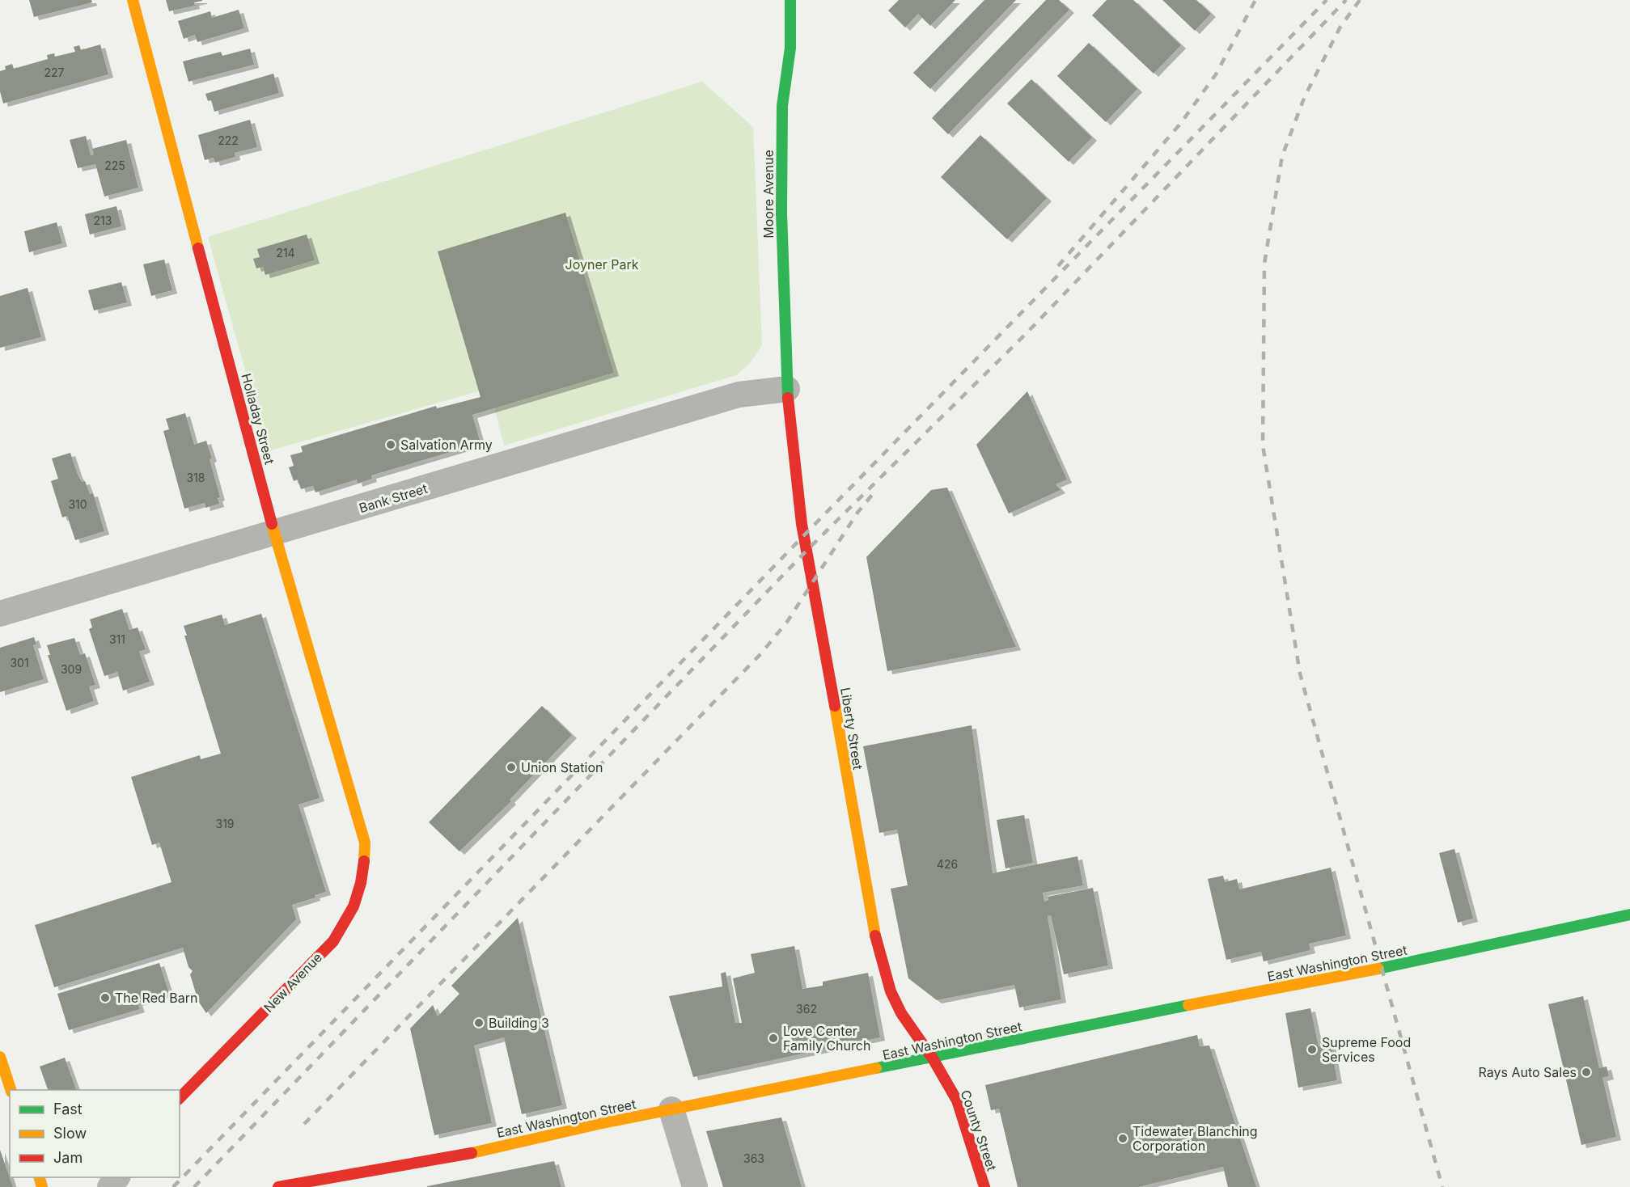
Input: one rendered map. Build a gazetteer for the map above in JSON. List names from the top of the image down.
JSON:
{
  "streets": {
    "street": [
      "Moore Avenue",
      "Holladay Street",
      "Bank Street",
      "Liberty Street",
      "East Washington Street",
      "New Avenue",
      "County Street"
    ]
  },
  "crossings": [
    ["Moore Avenue", "Bank Street"],
    ["Moore Avenue", "Liberty Street"],
    ["Holladay Street", "Bank Street"],
    ["Holladay Street", "New Avenue"],
    ["Bank Street", "Liberty Street"],
    ["Liberty Street", "East Washington Street"],
    ["Liberty Street", "County Street"],
    ["East Washington Street", "County Street"]
  ],
  "parks": ["Joyner Park"],
  "places": [
    "Salvation Army",
    "Union Station",
    "The Red Barn",
    "Building 3",
    "Love Center Family Church",
    "Supreme Food Services",
    "Rays Auto Sales",
    "Tidewater Blanching Corporation"
  ],
  "house_numbers": [
    "227",
    "222",
    "225",
    "213",
    "214",
    "318",
    "310",
    "311",
    "301",
    "309",
    "319",
    "426",
    "362",
    "363"
  ],
  "legend": ["Fast", "Slow", "Jam"]
}
